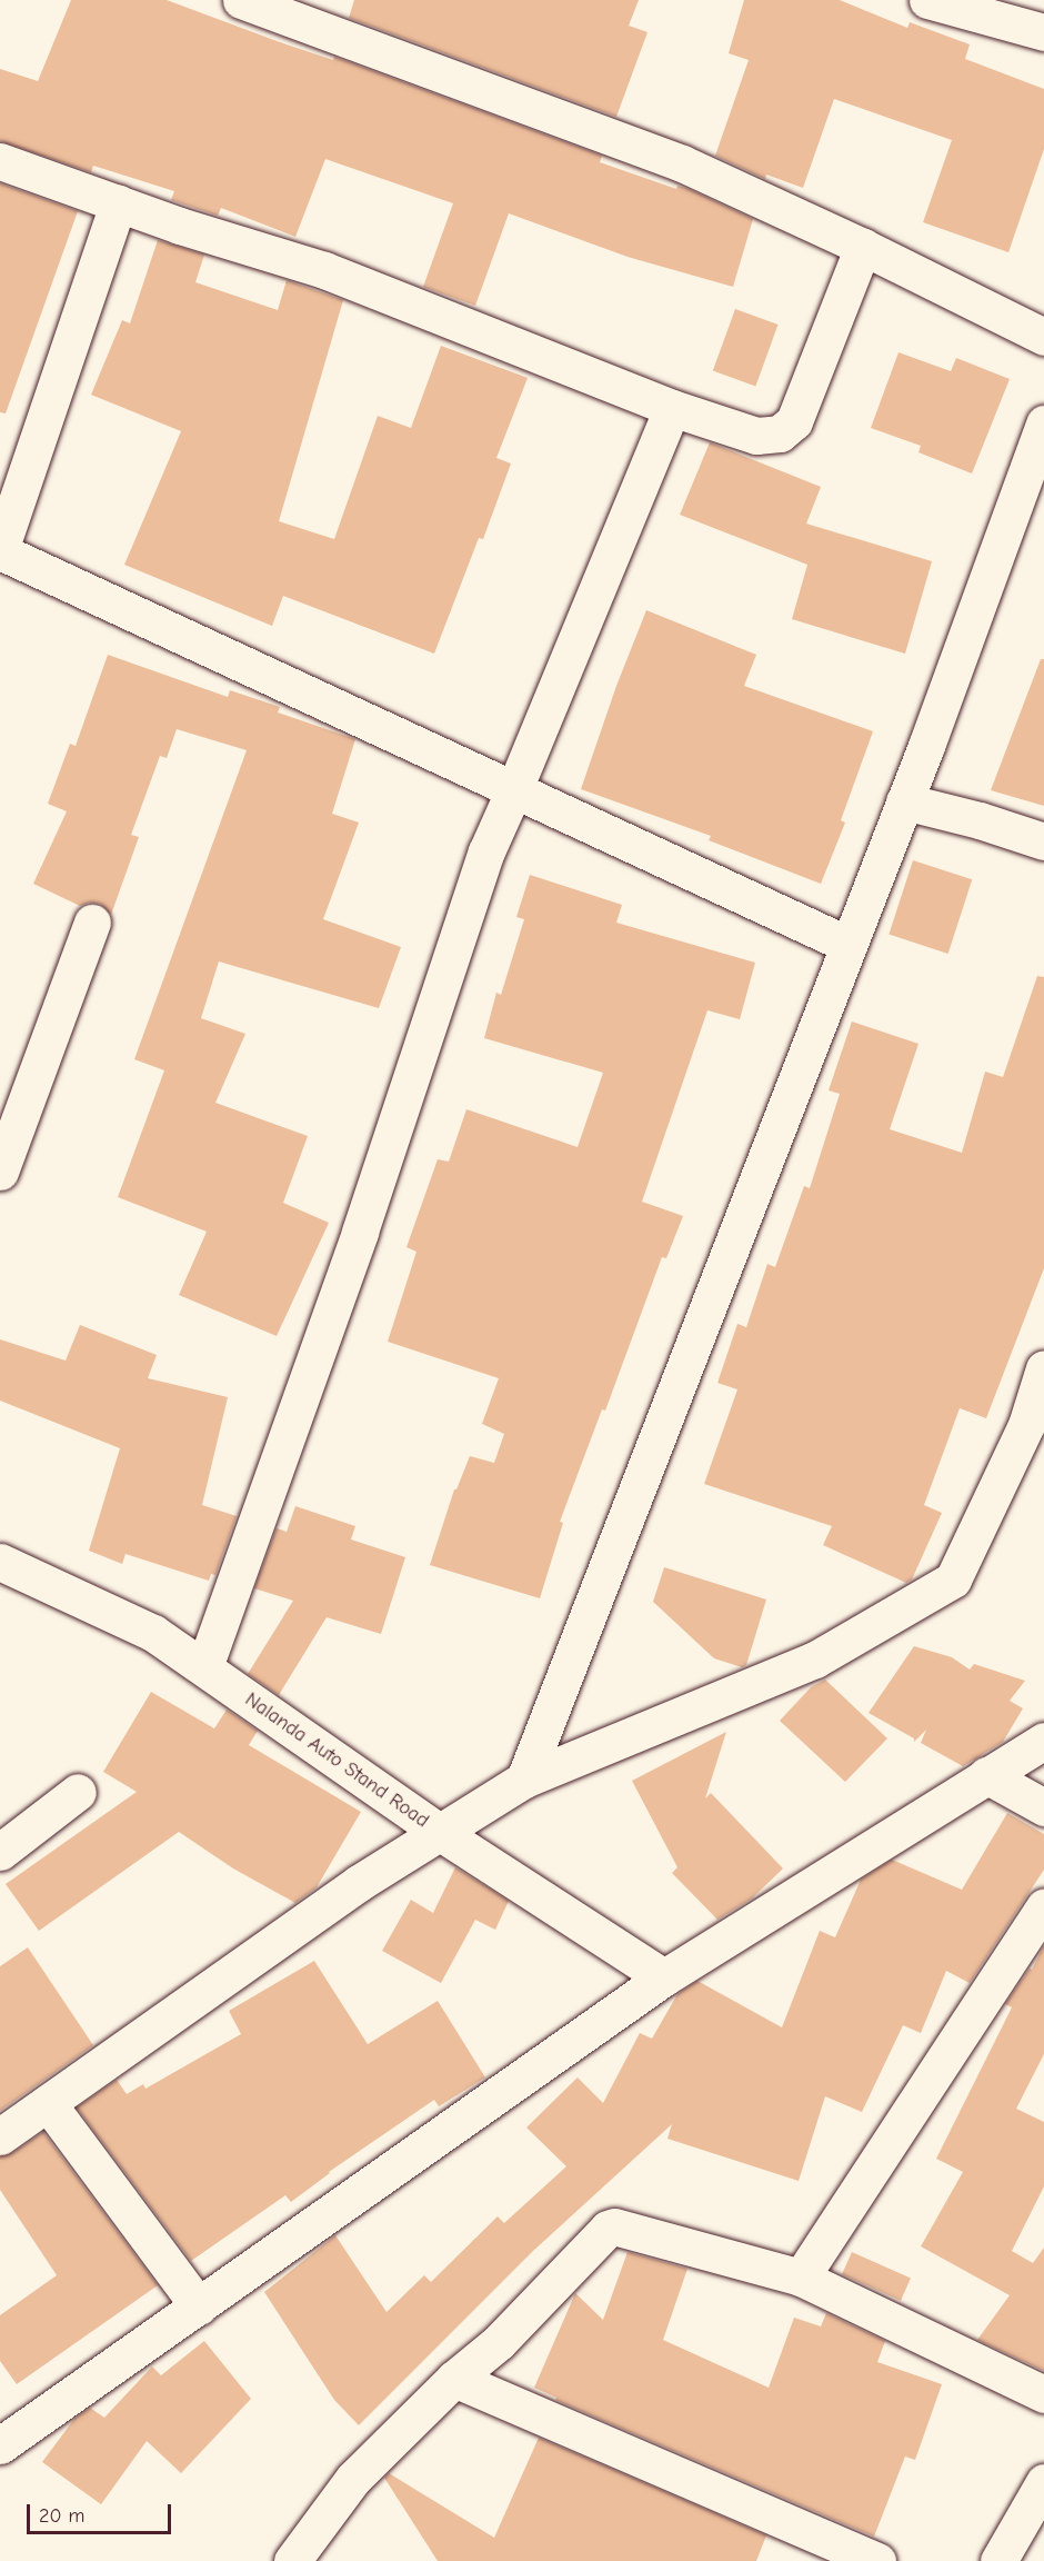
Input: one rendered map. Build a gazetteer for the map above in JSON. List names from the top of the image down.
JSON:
{
  "streets": {
    "street": ["Nalanda Auto Stand Road"]
  },
  "scale_bar": "20 m"
}
